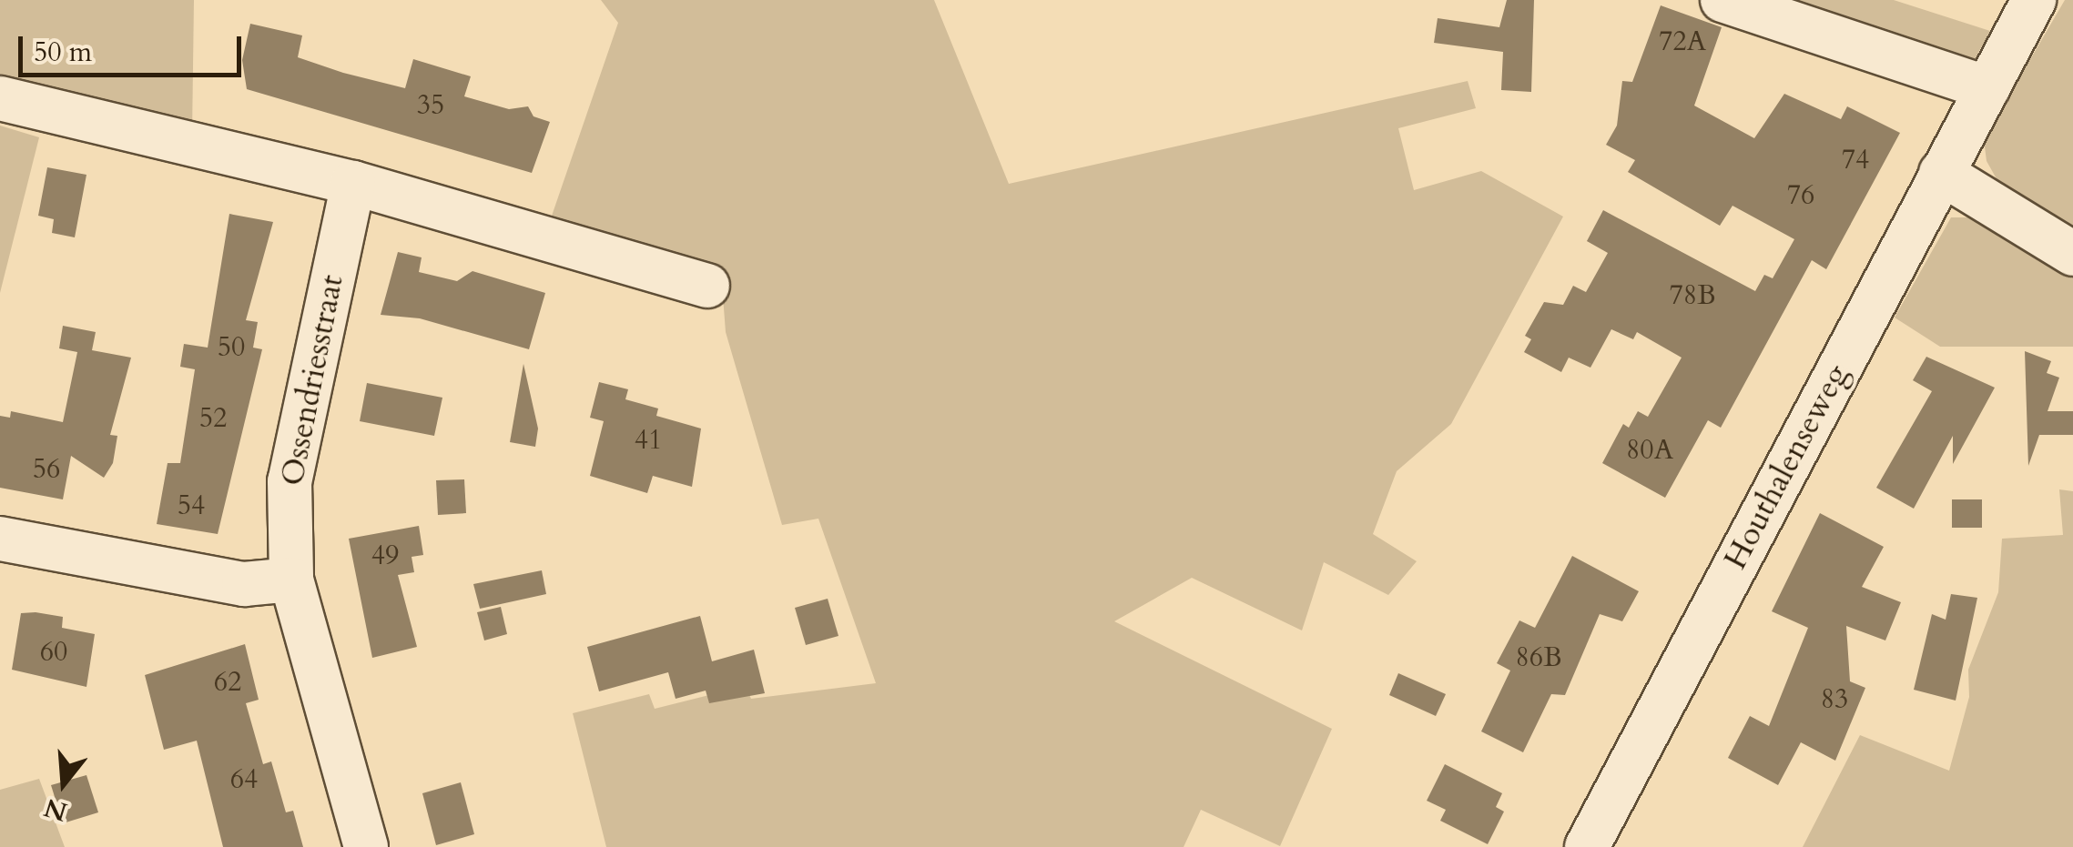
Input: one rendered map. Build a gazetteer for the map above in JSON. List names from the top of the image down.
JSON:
{
  "streets": {
    "street": ["Ossendriesstraat", "Houthalenseweg"]
  },
  "house_numbers": [
    "72A",
    "35",
    "74",
    "76",
    "78B",
    "50",
    "52",
    "41",
    "80A",
    "56",
    "54",
    "49",
    "60",
    "86B",
    "62",
    "83",
    "64"
  ],
  "scale_bar": "50 m",
  "north": "bottom"
}
